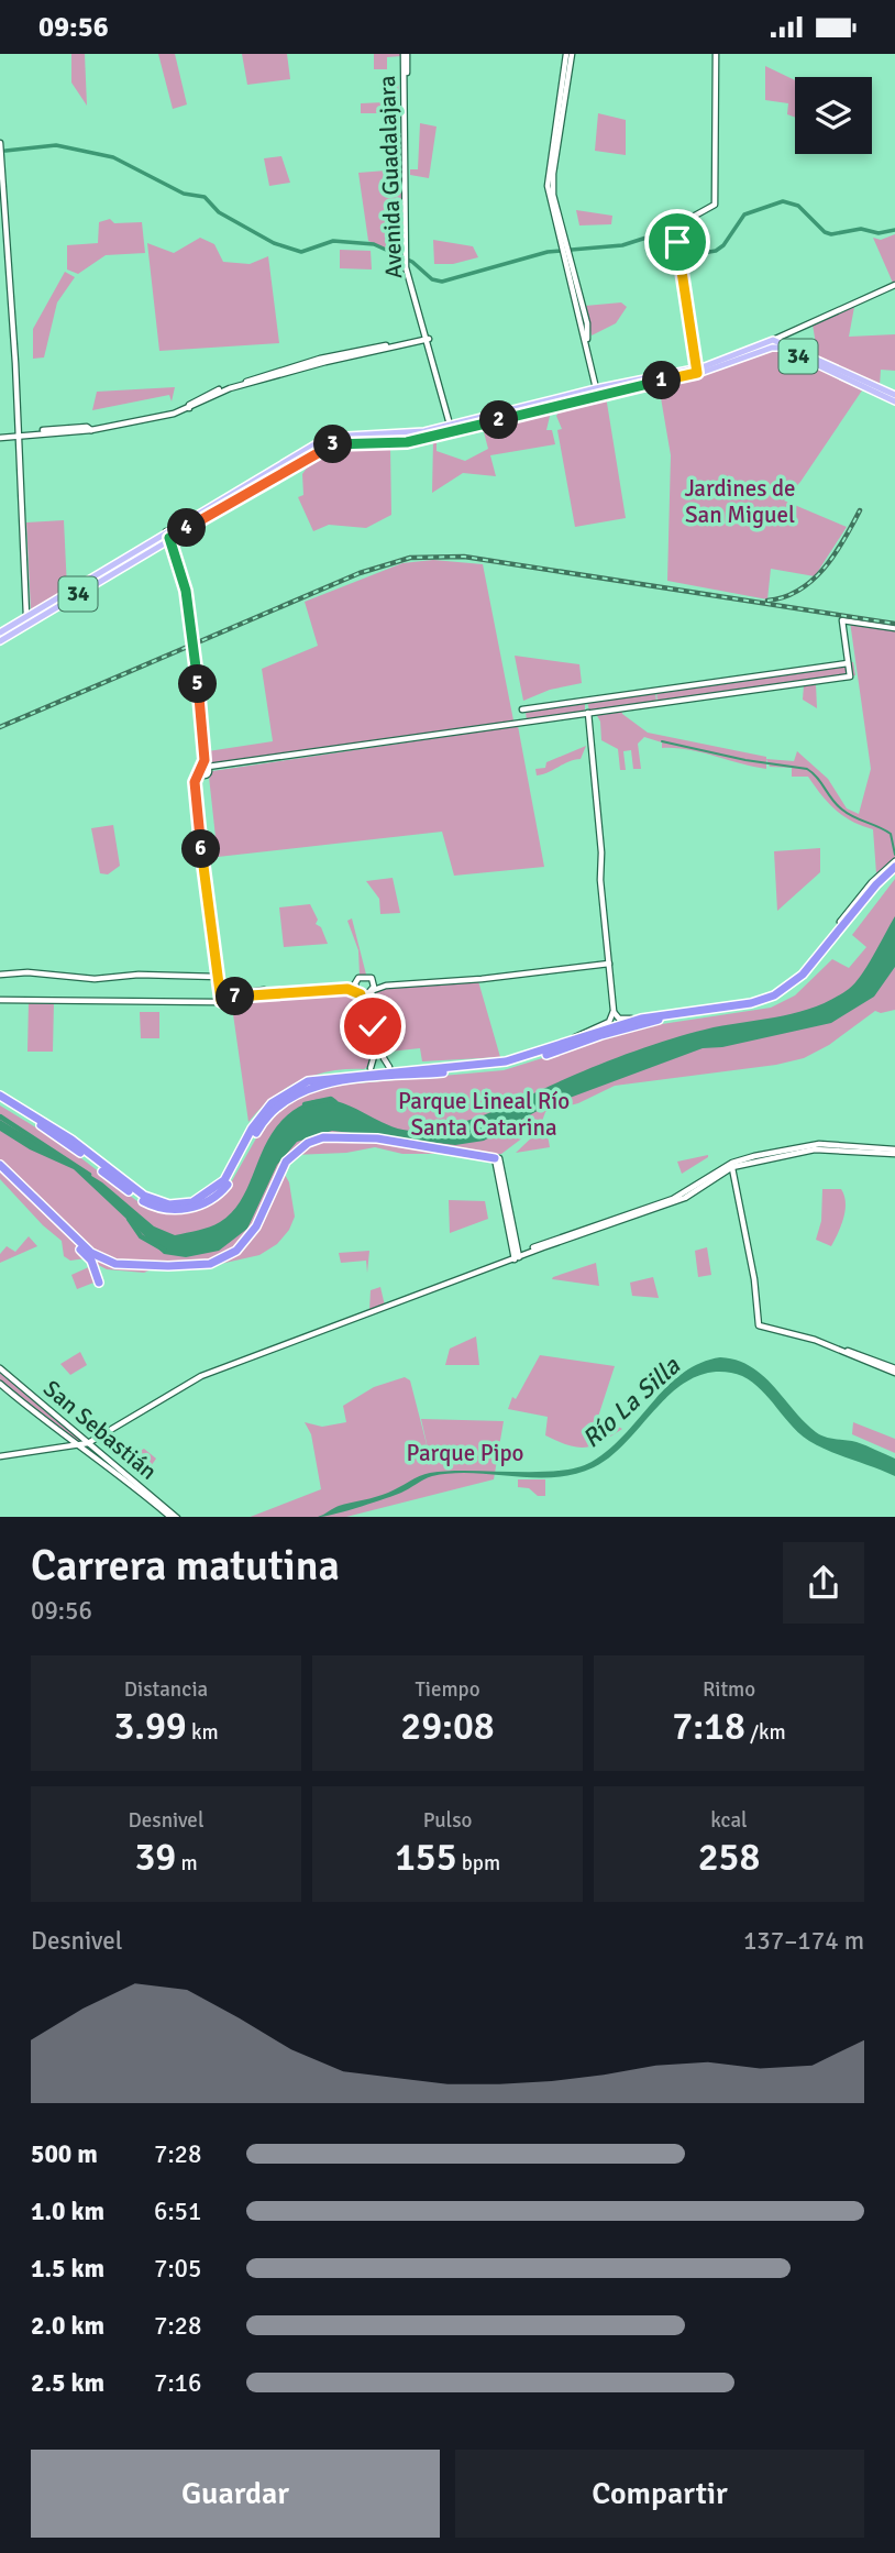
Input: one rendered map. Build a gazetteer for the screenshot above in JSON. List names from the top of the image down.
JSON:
{
  "streets": {
    "main road": ["34"],
    "street": ["Avenida Guadalajara", "San Sebastián"]
  },
  "crossings": [
    ["Avenida Guadalajara", "34"]
  ],
  "water": ["Río La Silla"],
  "parks": ["Jardines de San Miguel", "Parque Lineal Río Santa Catarina", "Parque Pipo"],
  "page": {
    "status": "09:56",
    "pins": [
      "1",
      "2",
      "3",
      "4",
      "5",
      "6",
      "7"
    ],
    "heading": ["Carrera matutina", "09:56"],
    "stats": [
      ["Distancia", "3.99 km"],
      ["Tiempo", "29:08"],
      ["Ritmo", "7:18 /km"],
      ["Desnivel", "39 m"],
      ["Pulso", "155 bpm"],
      ["kcal", "258"]
    ],
    "chart": ["Desnivel", "137–174 m"],
    "list": [
      {
        "name": "500 m",
        "note": "7:28"
      },
      {
        "name": "1.0 km",
        "note": "6:51"
      },
      {
        "name": "1.5 km",
        "note": "7:05"
      },
      {
        "name": "2.0 km",
        "note": "7:28"
      },
      {
        "name": "2.5 km",
        "note": "7:16"
      }
    ],
    "buttons": ["Guardar", "Compartir"]
  }
}
